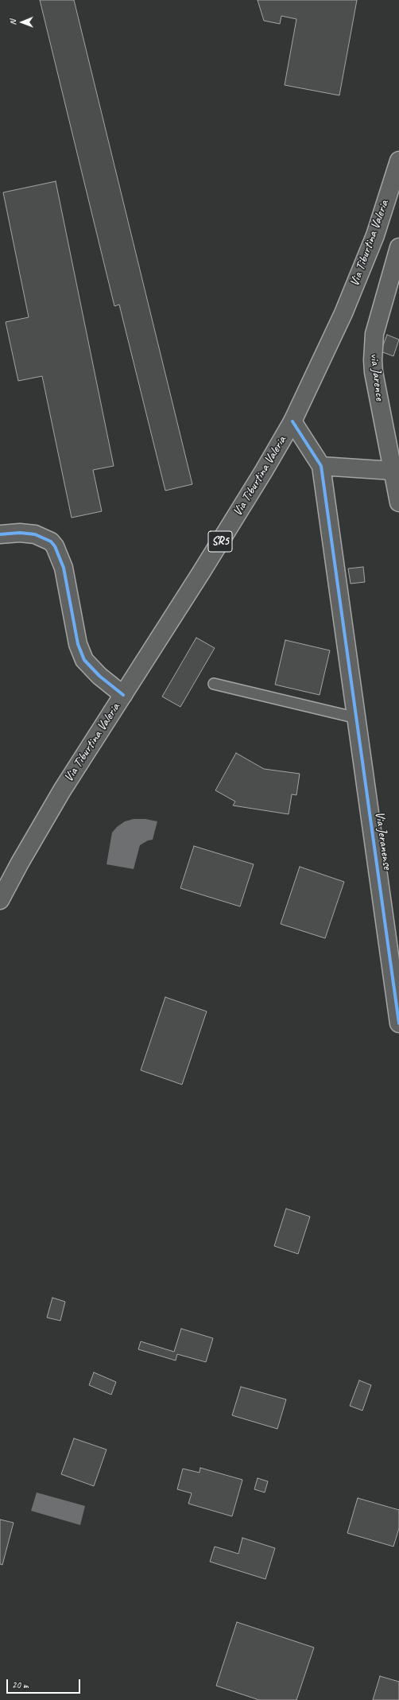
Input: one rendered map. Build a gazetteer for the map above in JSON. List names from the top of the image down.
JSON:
{
  "streets": {
    "street": [
      "Via Tiburtina Valeria",
      "via Jarence",
      "SR5",
      "Via Jeranense"
    ]
  },
  "scale_bar": "20 m",
  "north": "left"
}
